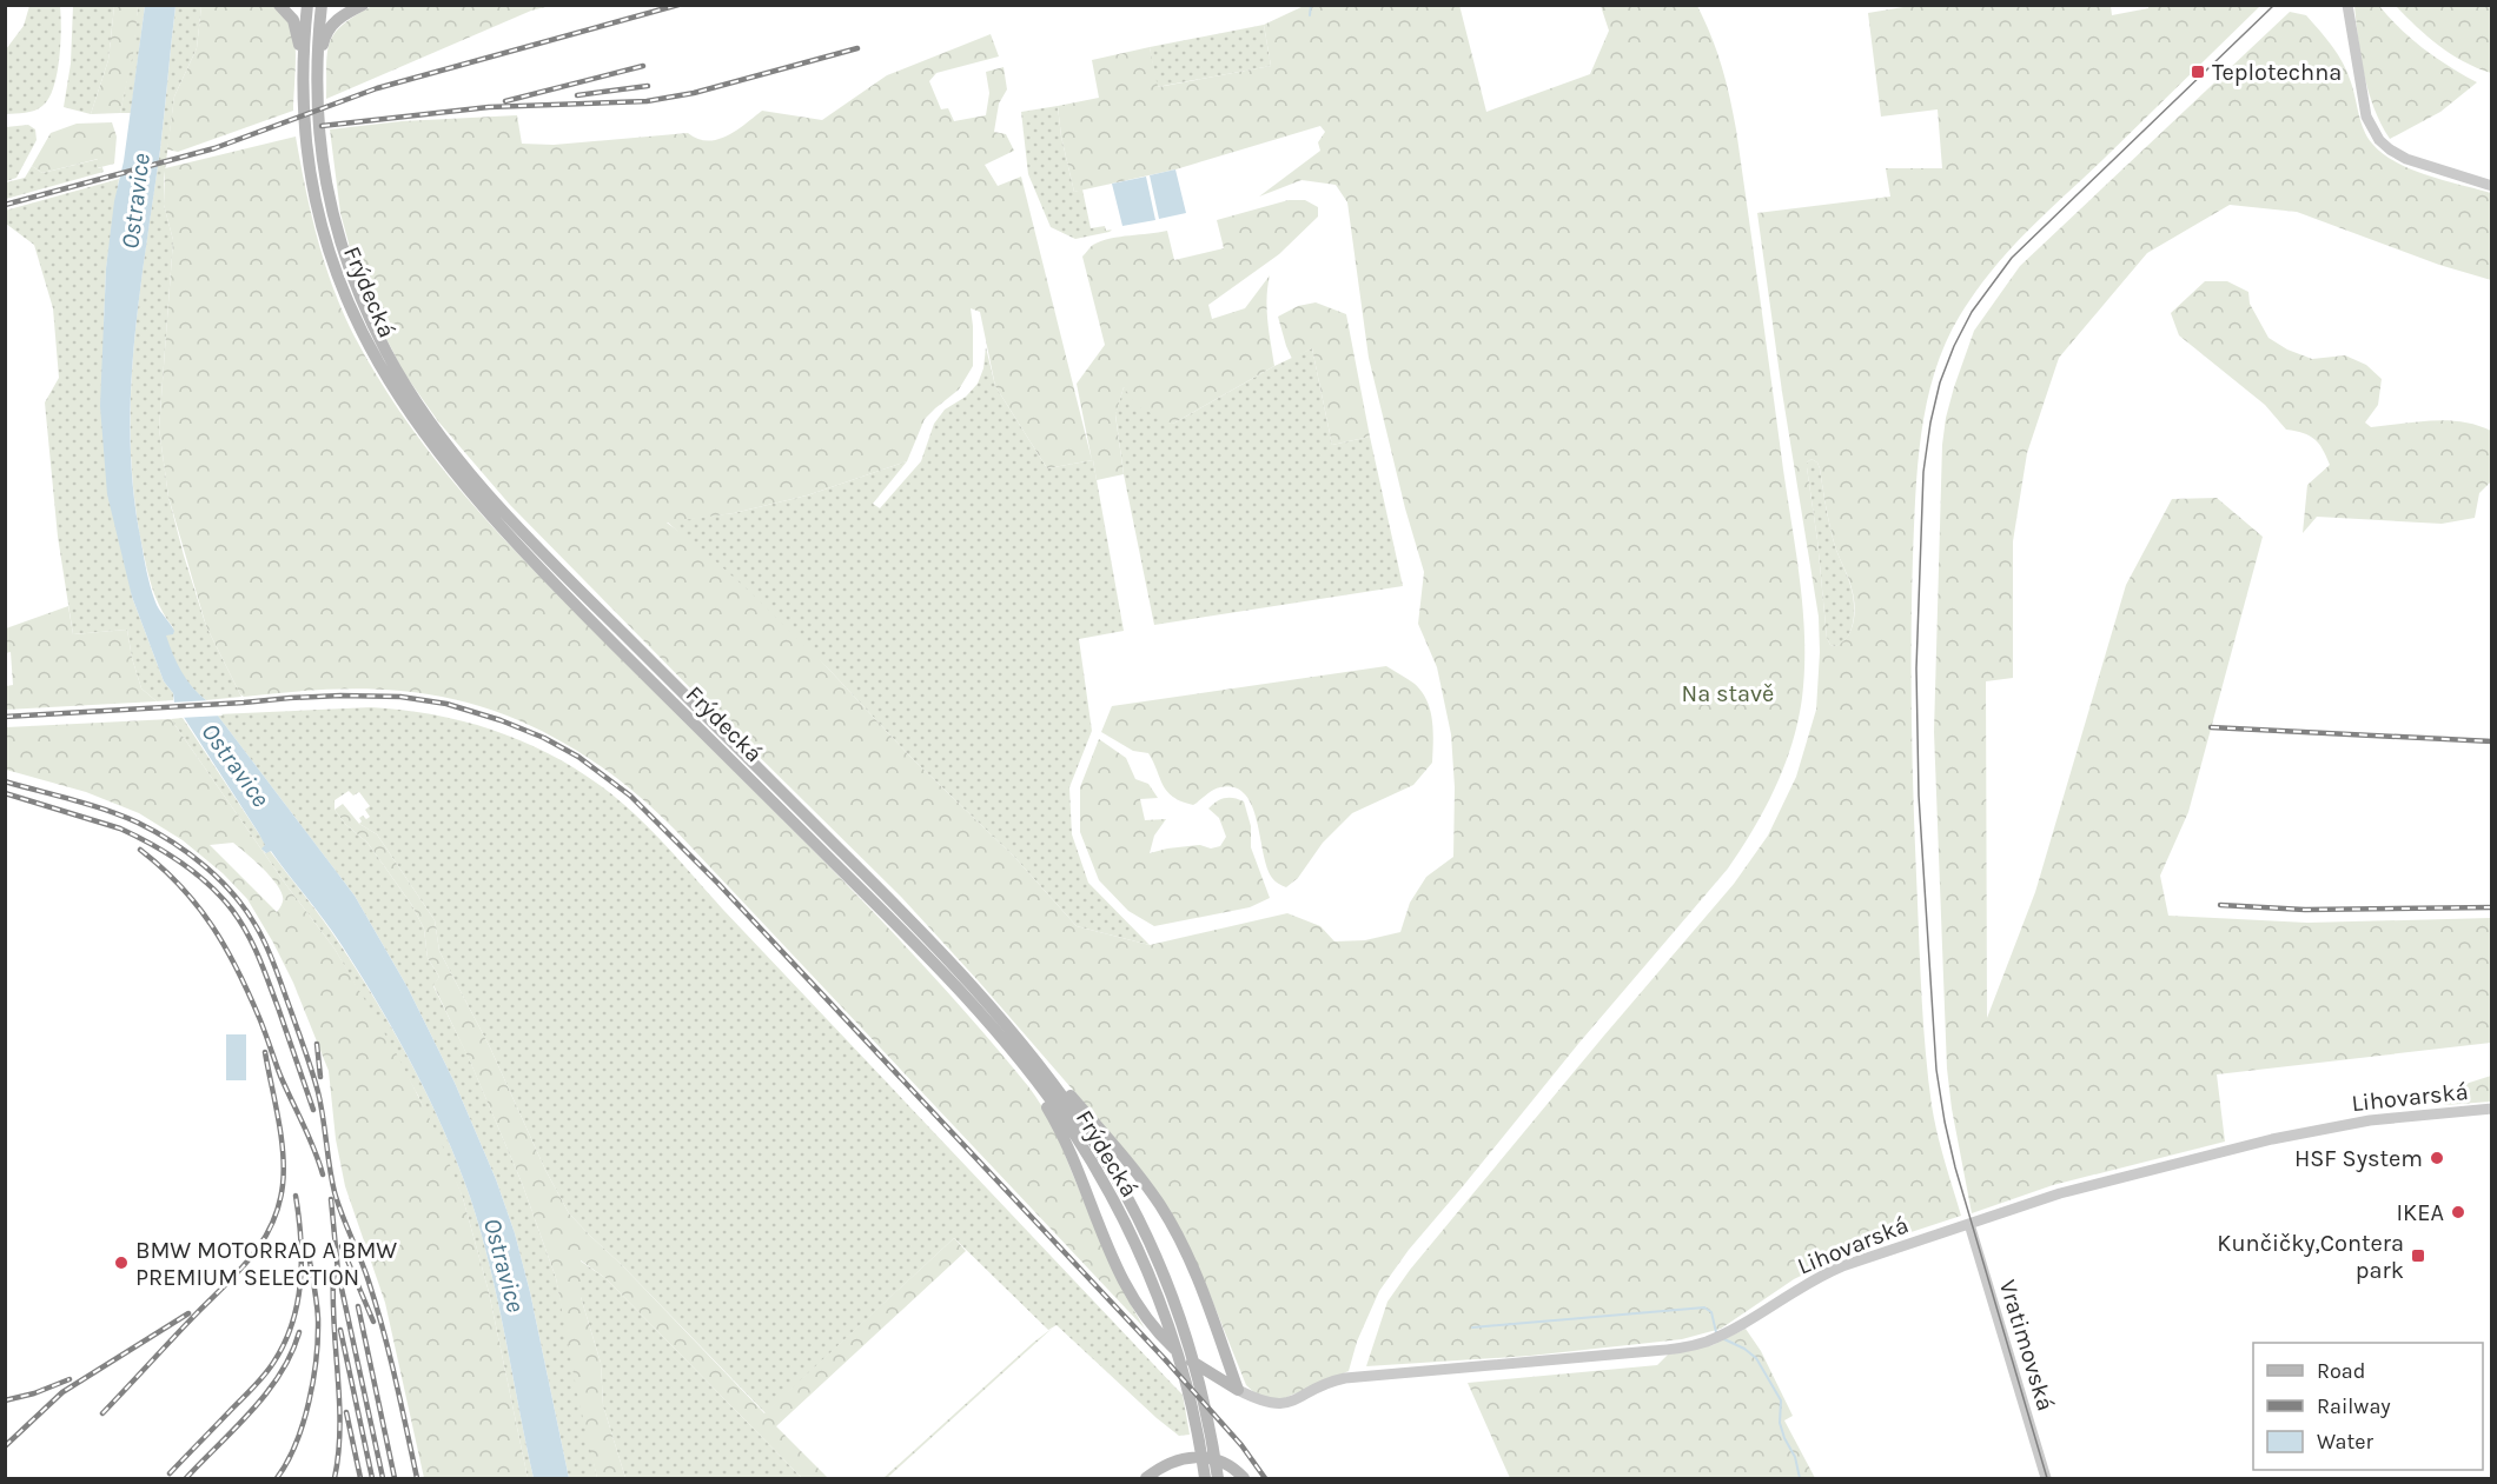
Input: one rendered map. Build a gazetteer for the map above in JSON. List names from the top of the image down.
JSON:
{
  "streets": {
    "main road": ["Frýdecká"],
    "street": ["Lihovarská", "Vratimovská"]
  },
  "crossings": [
    ["Lihovarská", "Vratimovská"]
  ],
  "water": ["Ostravice"],
  "parks": ["Na stavě"],
  "places": {
    "transit": ["Teplotechna", "Kunčičky,Contera park"],
    "other": ["HSF System", "IKEA", "BMW MOTORRAD A BMW PREMIUM SELECTION"]
  },
  "legend": ["Road", "Railway", "Water"]
}
